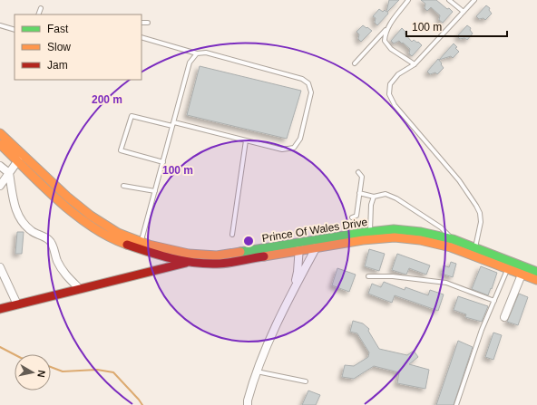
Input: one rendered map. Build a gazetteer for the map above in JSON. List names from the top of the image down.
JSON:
{
  "streets": {
    "street": ["Prince Of Wales Drive"]
  },
  "legend": ["Fast", "Slow", "Jam"],
  "scale_bar": "100 m",
  "north": "right",
  "rings": ["200 m", "100 m"]
}
